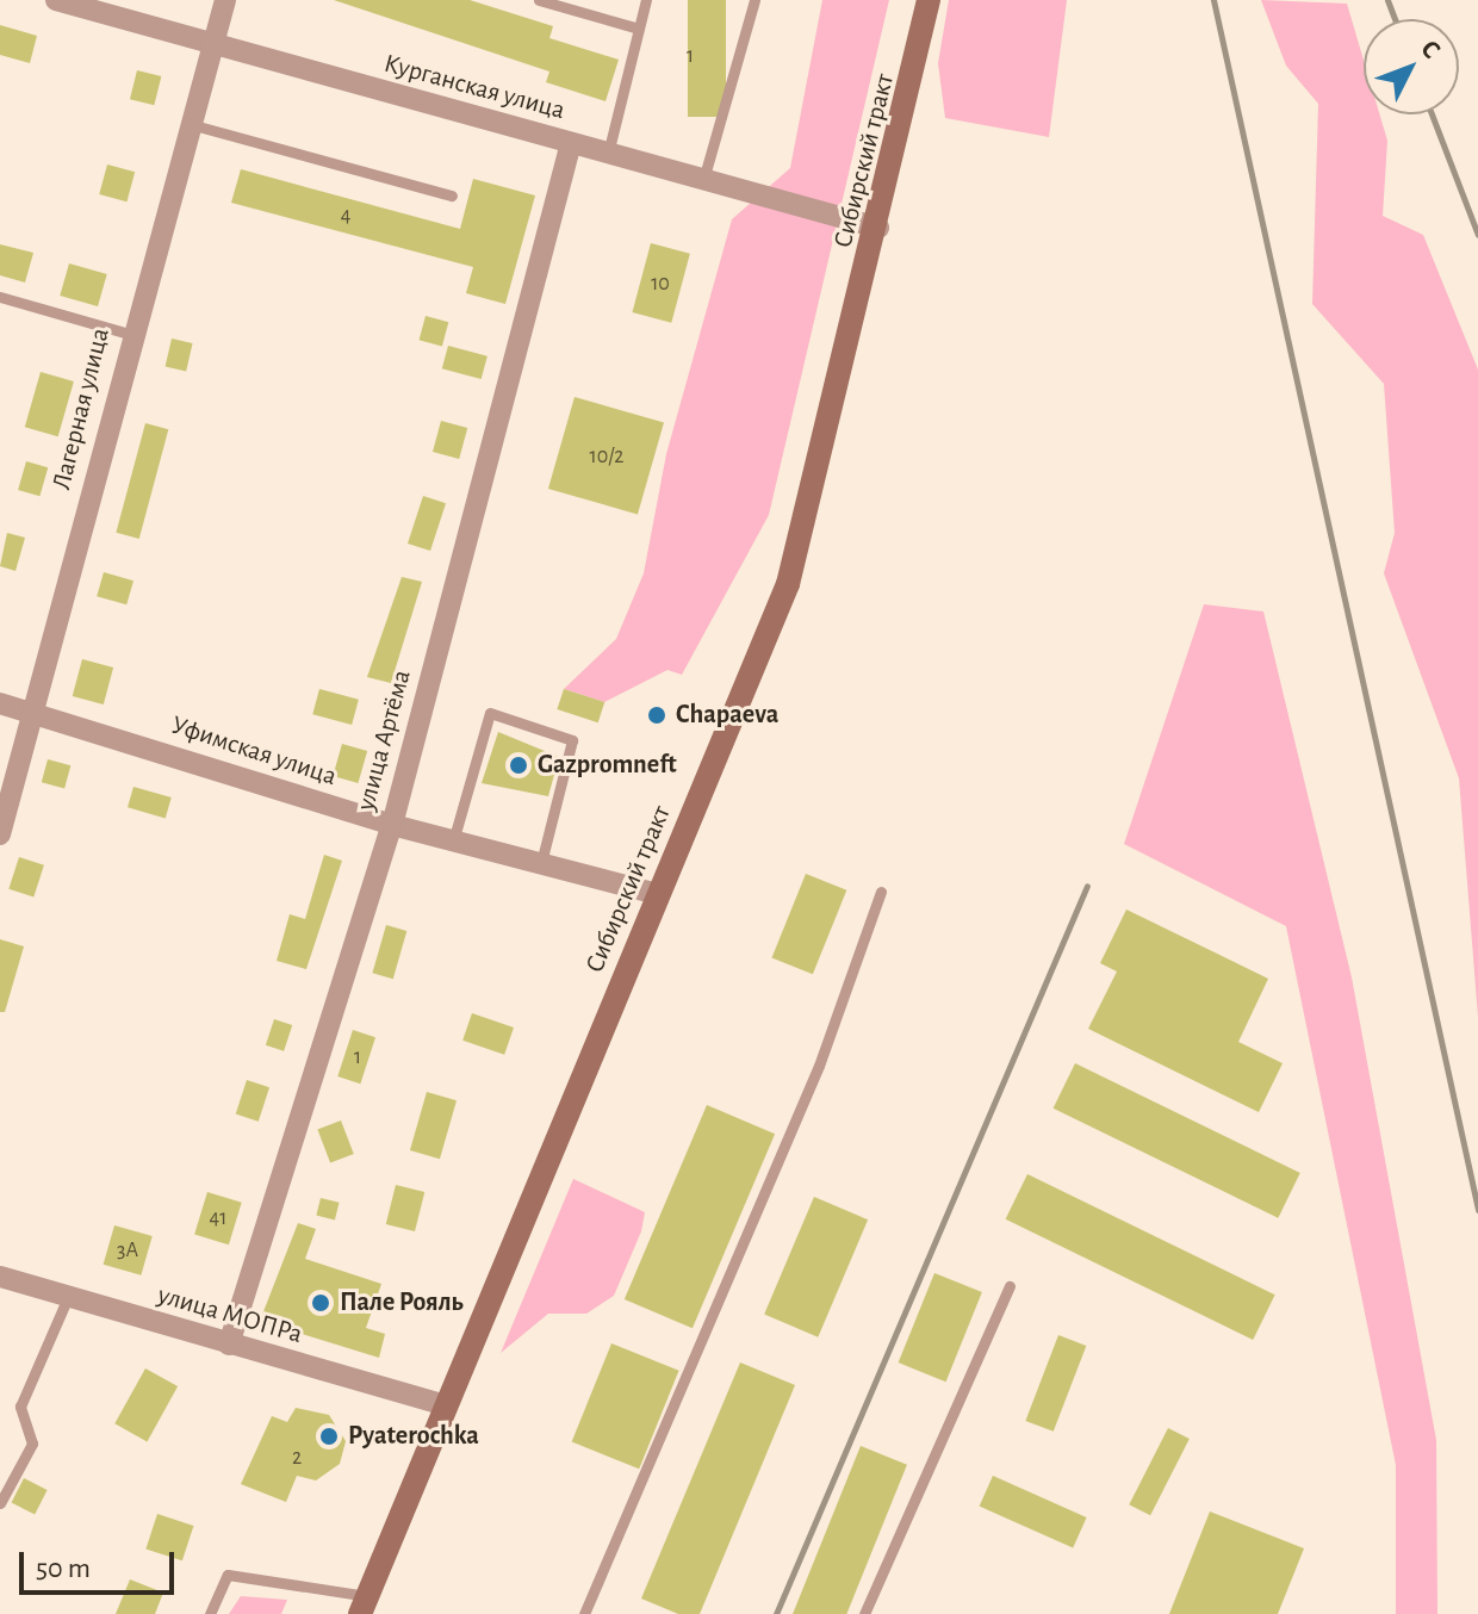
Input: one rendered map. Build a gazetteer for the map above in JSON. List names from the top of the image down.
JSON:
{
  "streets": {
    "main road": ["Сибирский тракт"],
    "street": [
      "Курганская улица",
      "Лагерная улица",
      "улица Артёма",
      "Уфимская улица",
      "улица МОПРа"
    ]
  },
  "crossings": [
    ["Курганская улица", "Сибирский тракт"],
    ["Курганская улица", "Лагерная улица"],
    ["Курганская улица", "улица Артёма"],
    ["Сибирский тракт", "Уфимская улица"],
    ["Сибирский тракт", "улица МОПРа"],
    ["Лагерная улица", "Уфимская улица"],
    ["улица Артёма", "Уфимская улица"],
    ["улица Артёма", "улица МОПРа"]
  ],
  "places": [
    "Chapaeva",
    "Gazpromneft",
    "Пале Рояль",
    "Pyaterochka"
  ],
  "house_numbers": [
    "1",
    "4",
    "10",
    "10/2",
    "1",
    "41",
    "3А",
    "2"
  ],
  "scale_bar": "50 m",
  "north": "top right"
}
